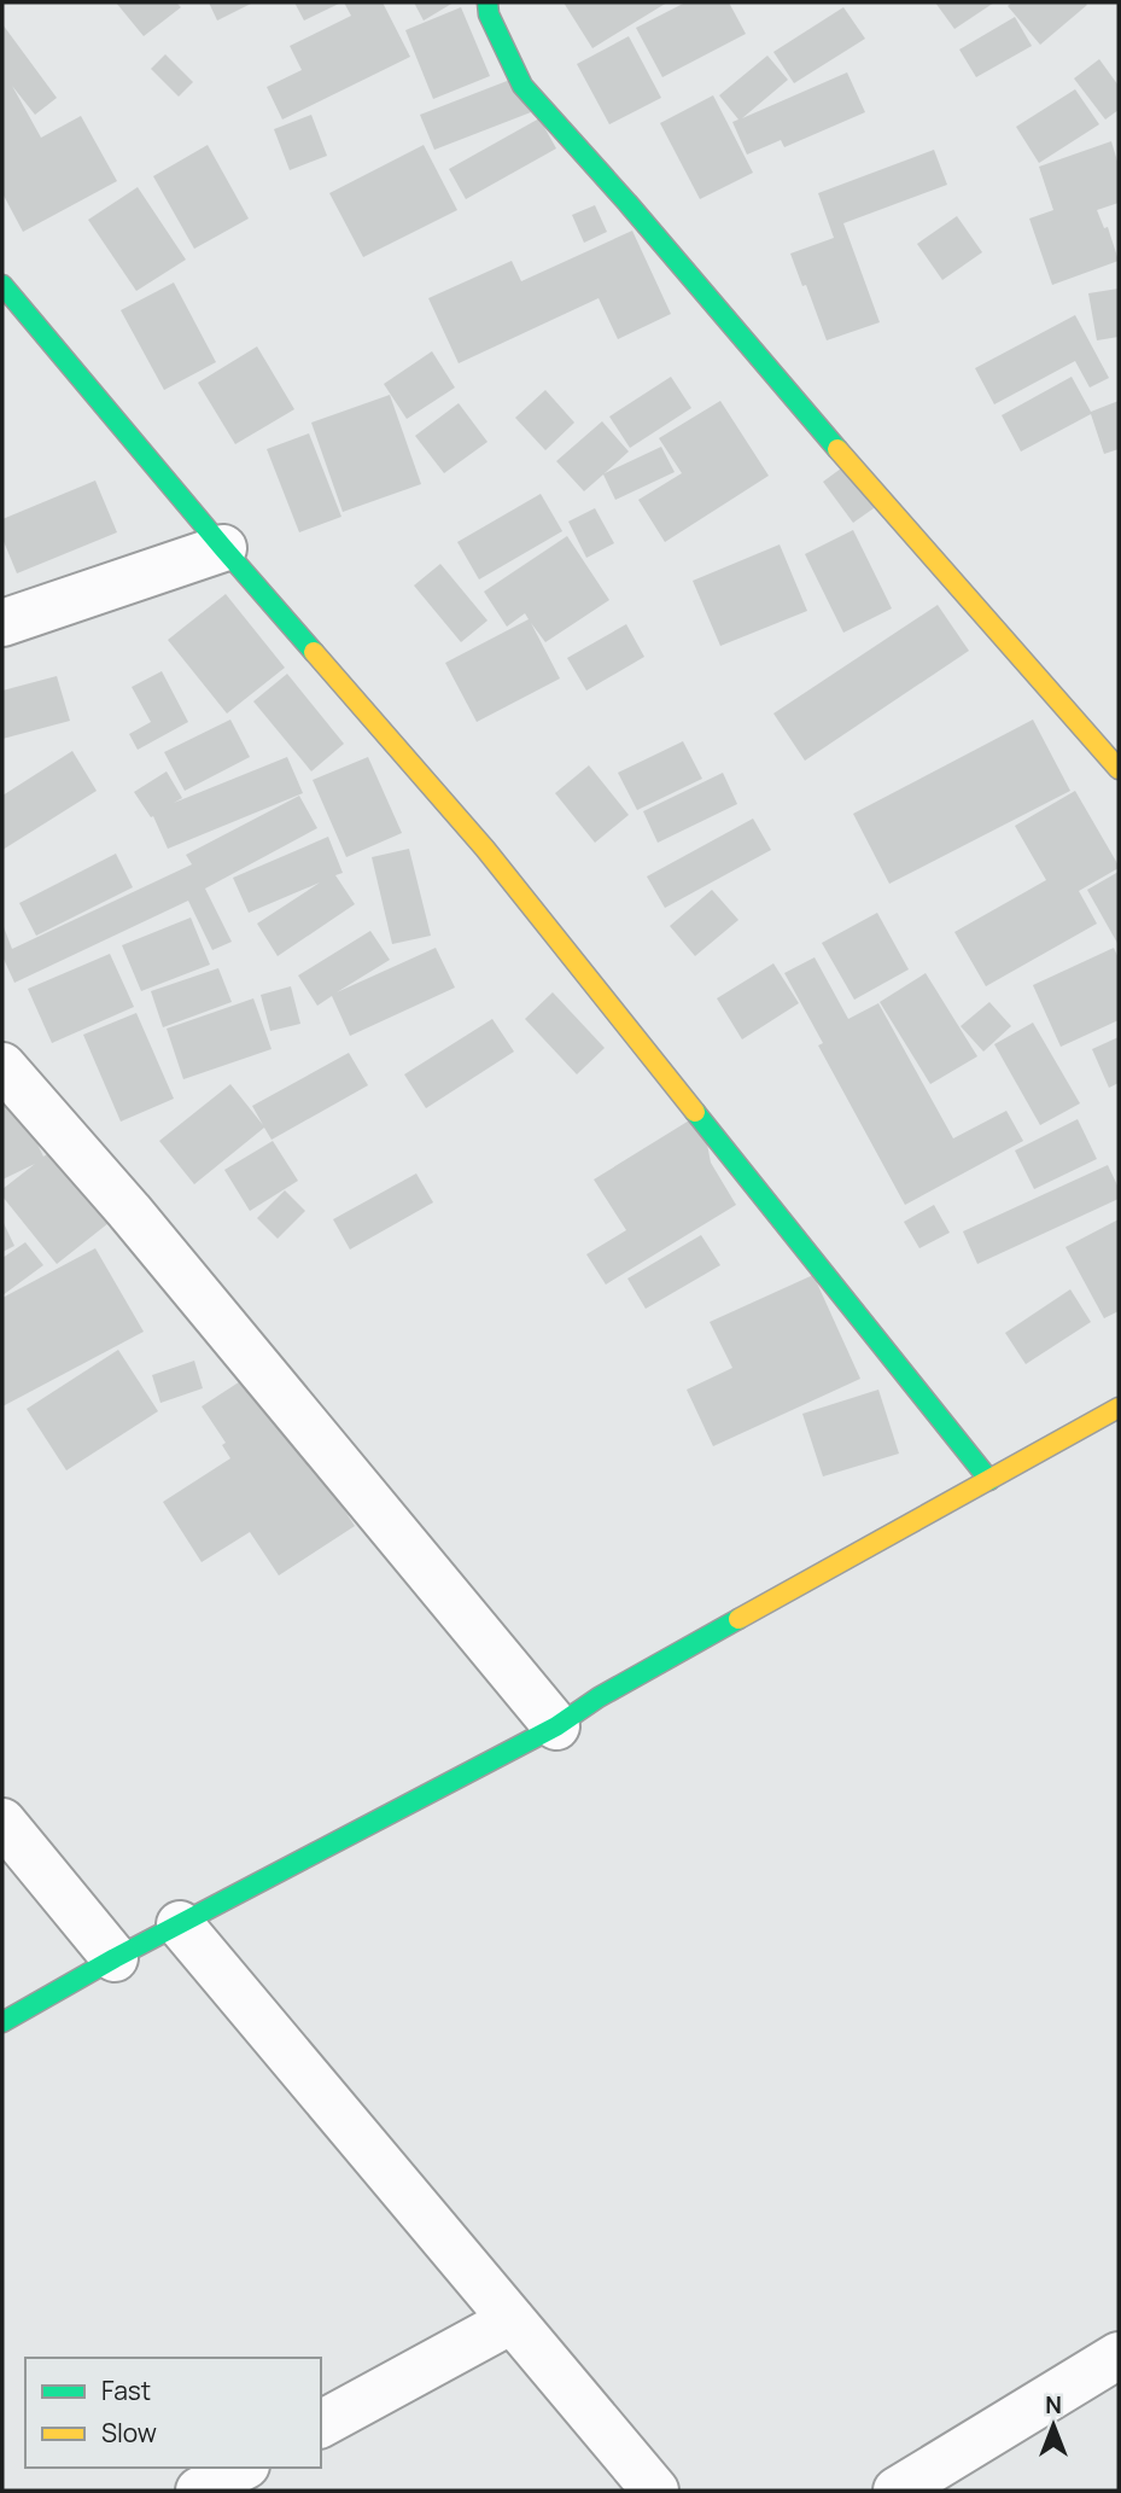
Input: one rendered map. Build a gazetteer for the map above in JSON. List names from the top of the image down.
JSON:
{
  "legend": ["Fast", "Slow"],
  "north": "top"
}
